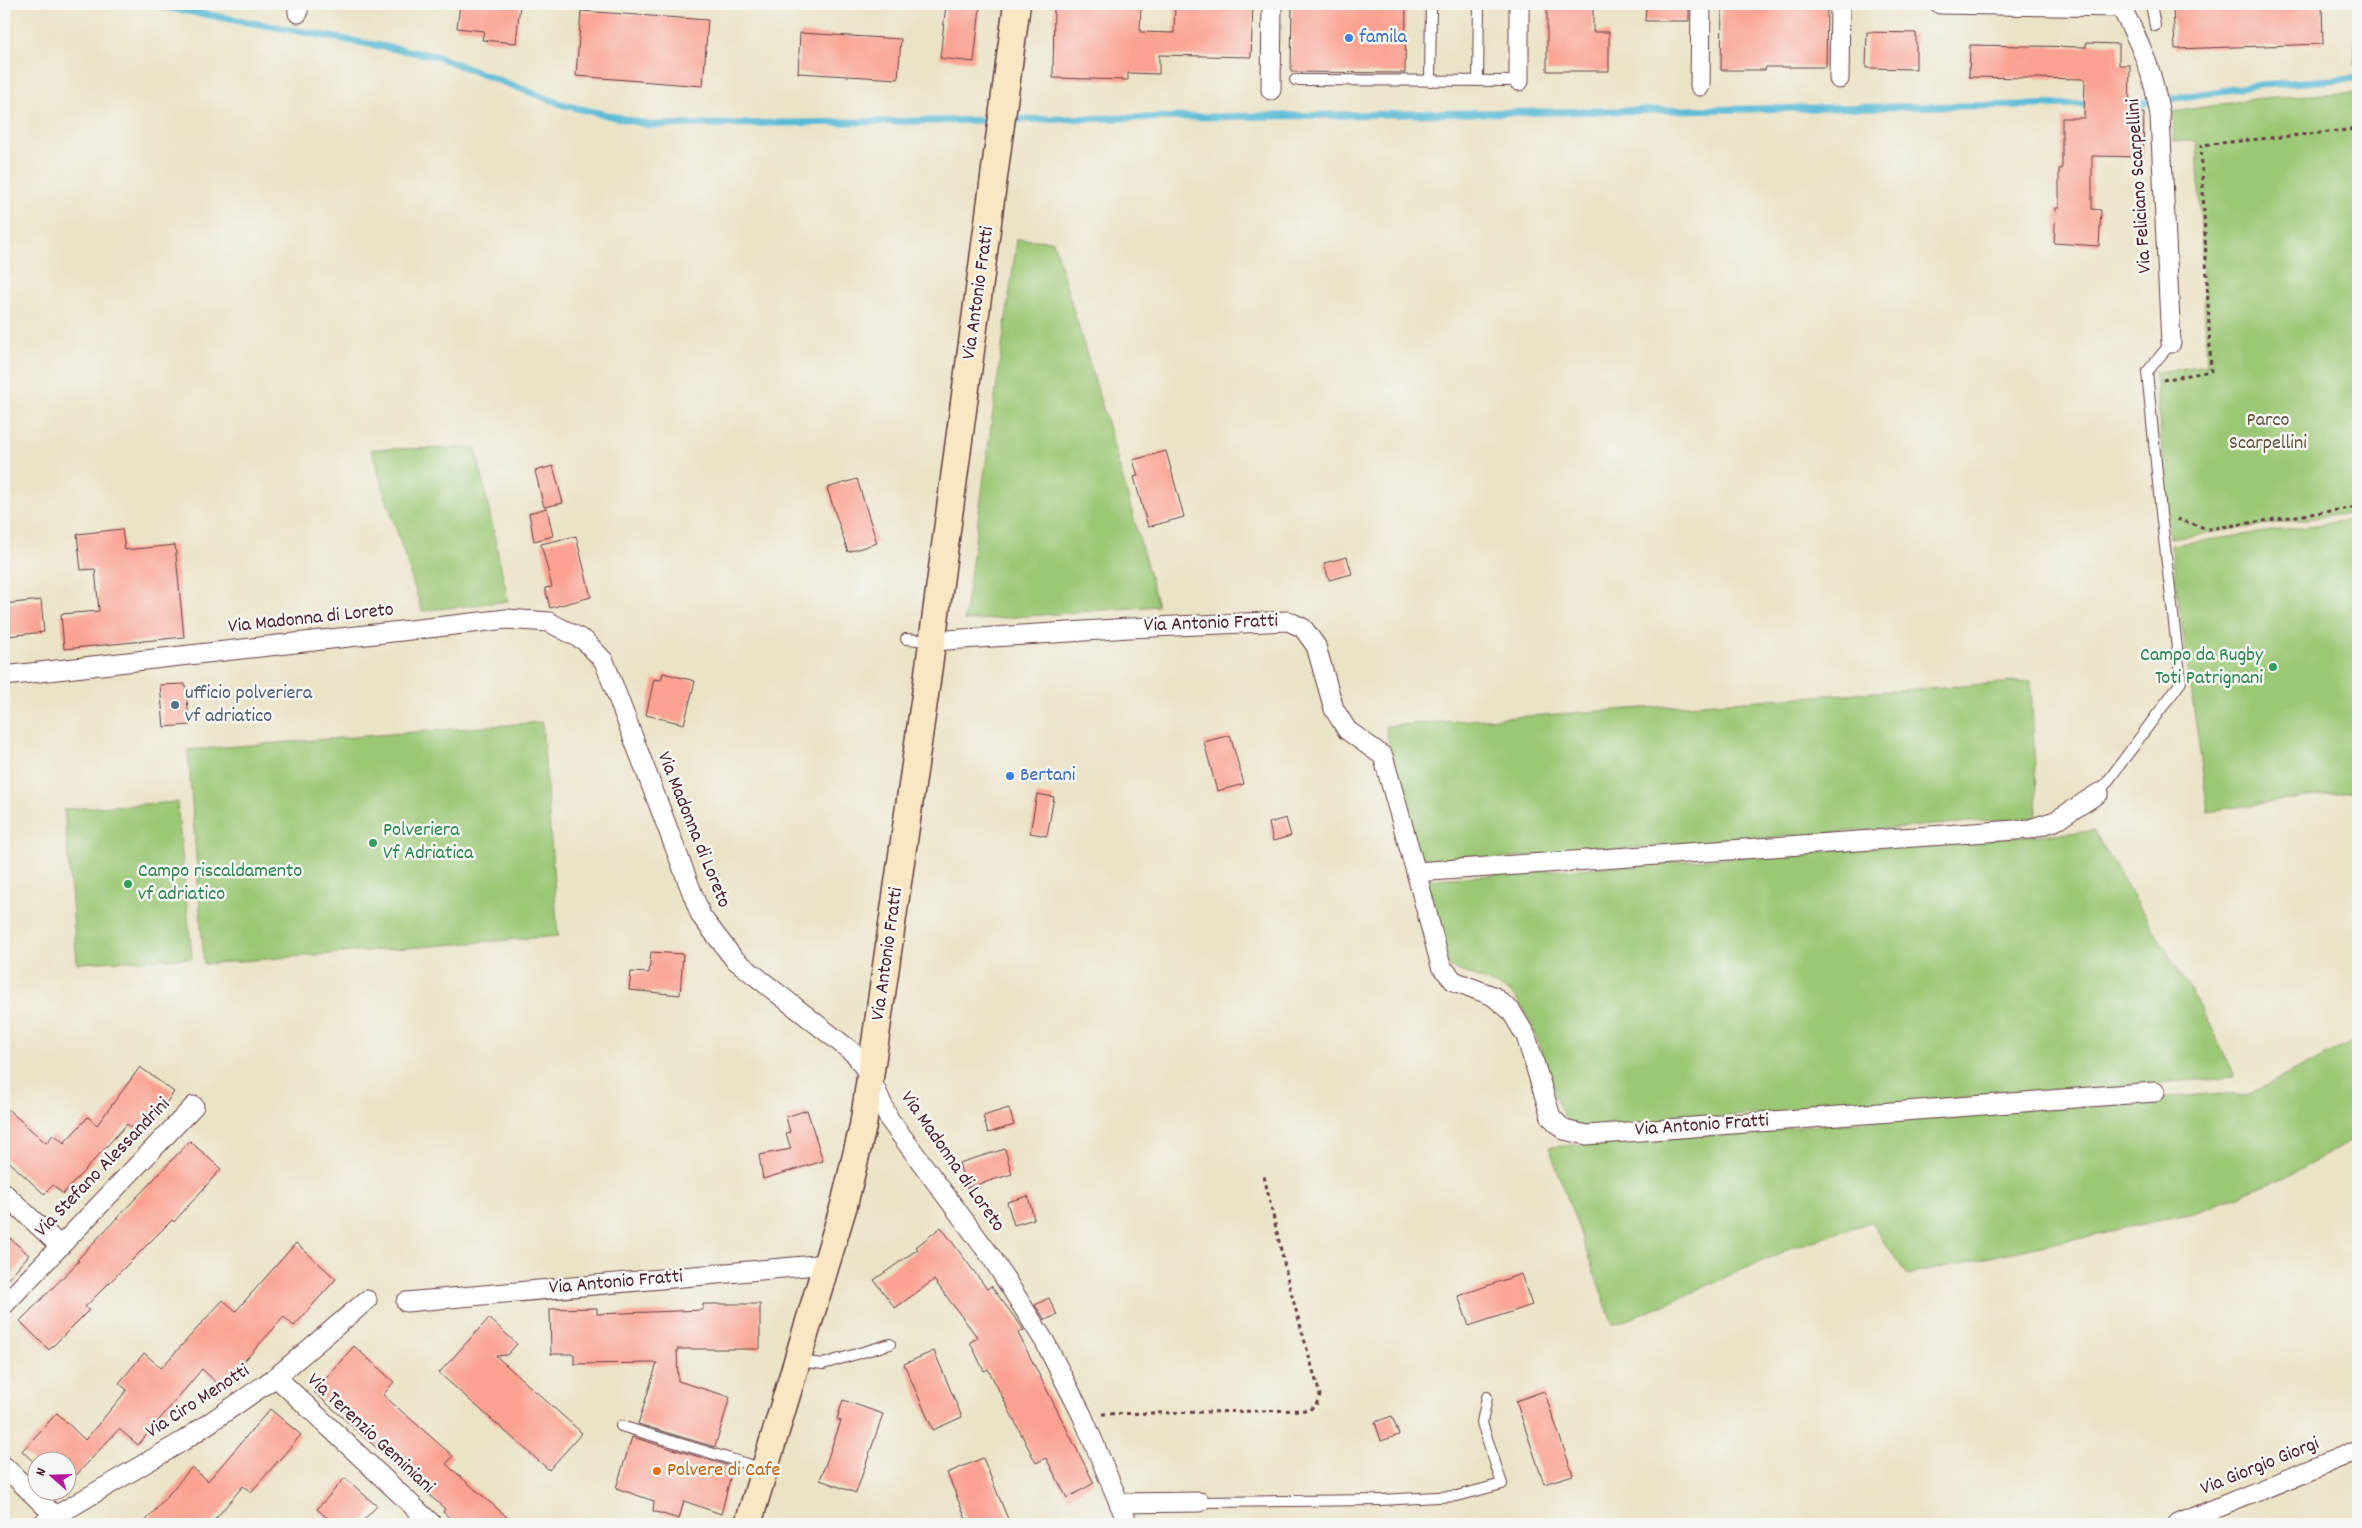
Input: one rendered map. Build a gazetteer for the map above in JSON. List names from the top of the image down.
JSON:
{
  "streets": {
    "street": [
      "Via Feliciano Scarpellini",
      "Via Antonio Fratti",
      "Via Madonna di Loreto",
      "Via Stefano Alessandrini",
      "Via Ciro Menotti",
      "Via Terenzio Geminiani",
      "Via Giorgio Giorgi"
    ]
  },
  "crossings": [
    ["Via Antonio Fratti", "Via Madonna di Loreto"],
    ["Via Ciro Menotti", "Via Terenzio Geminiani"]
  ],
  "parks": ["Parco Scarpellini"],
  "places": [
    "famila",
    "Campo da Rugby Toti Patrignani",
    "ufficio polveriera vf adriatico",
    "Bertani",
    "Polveriera Vf Adriatica",
    "Campo riscaldamento vf adriatico",
    "Polvere di Cafe"
  ],
  "north": "left"
}
